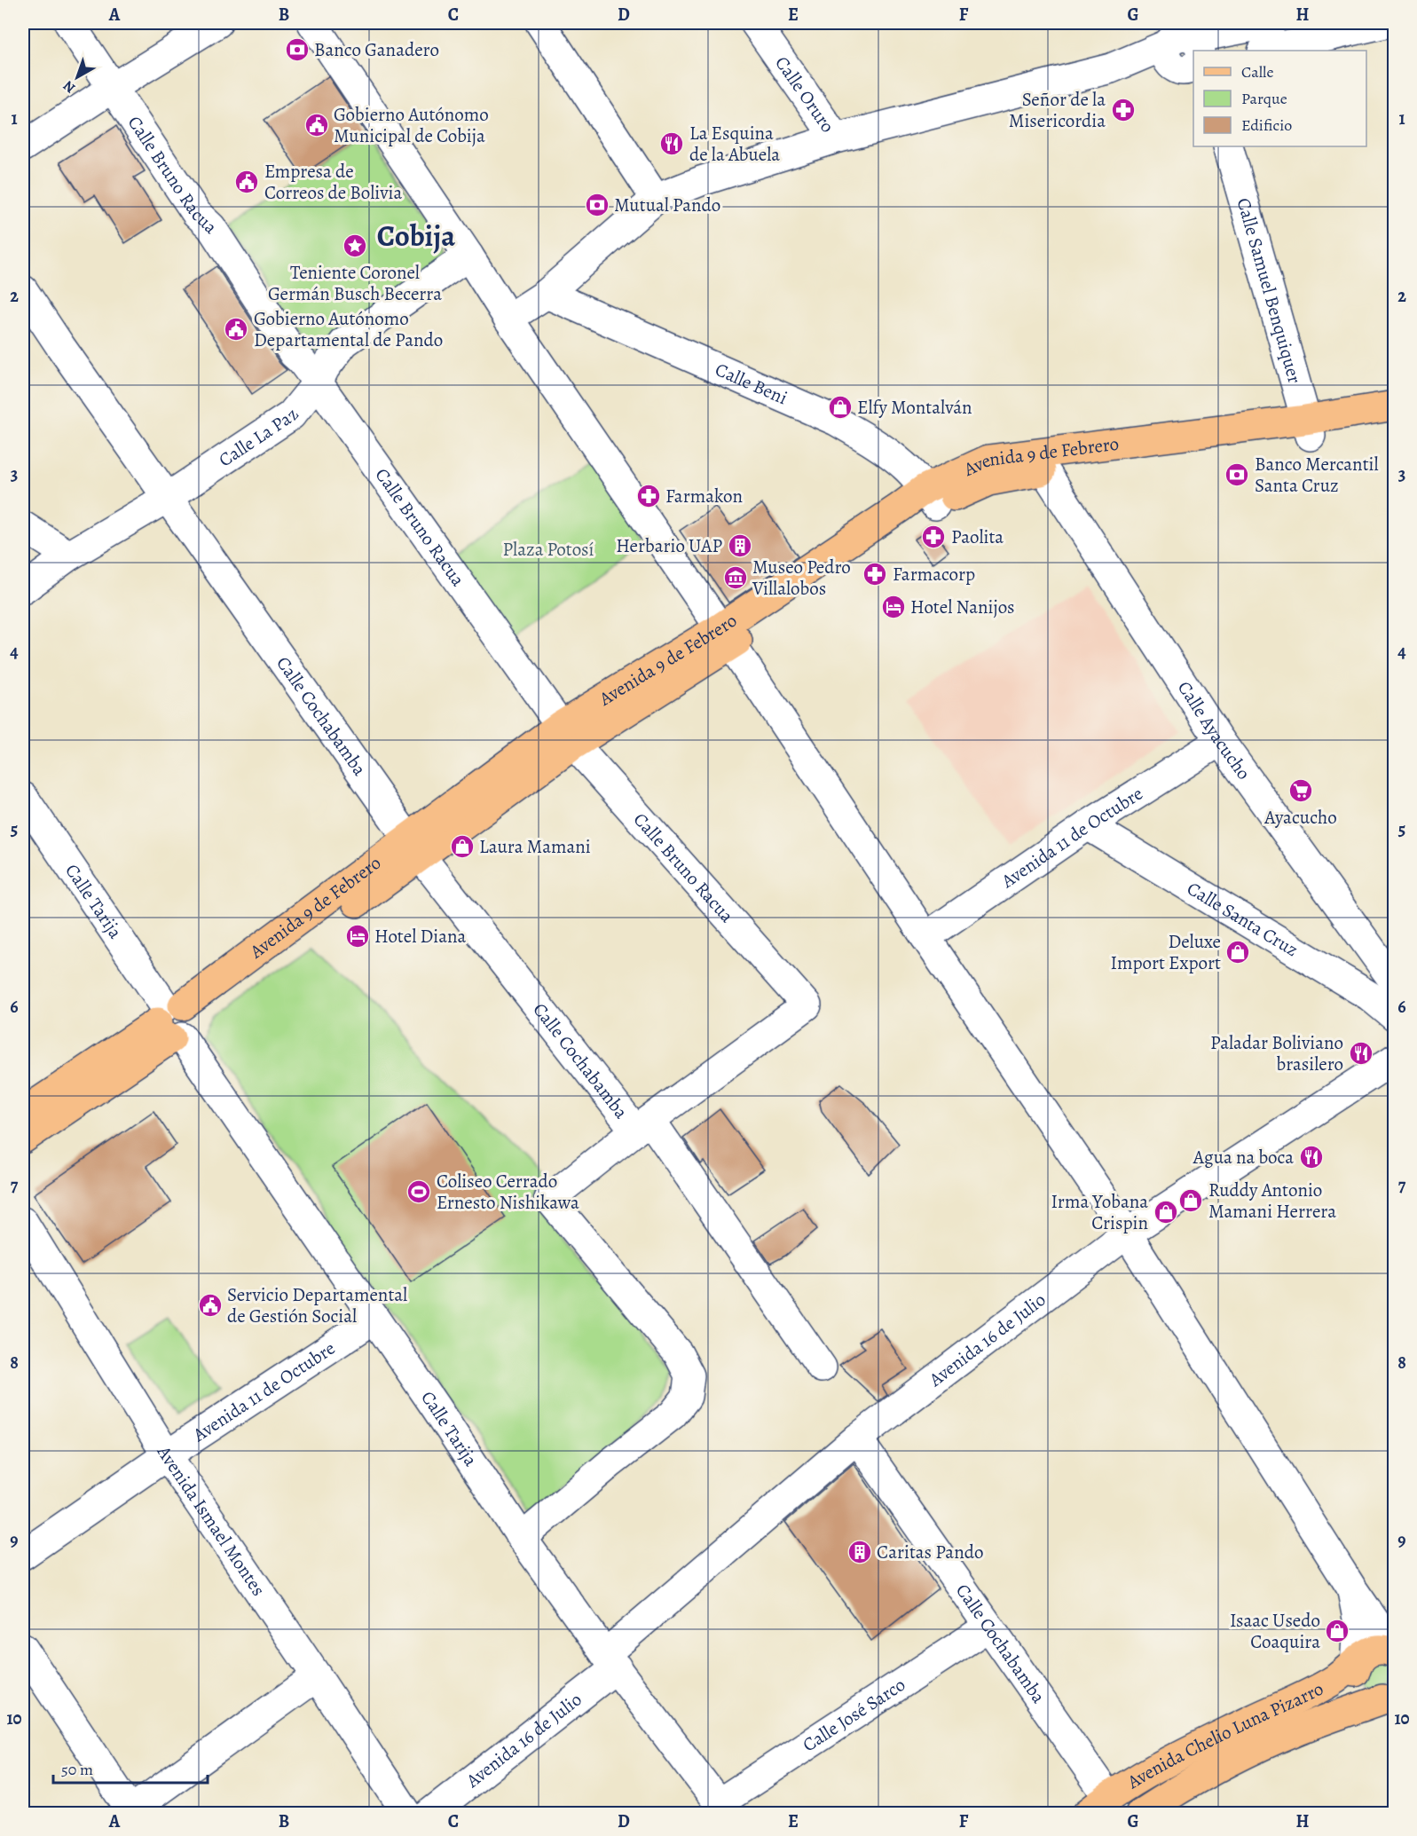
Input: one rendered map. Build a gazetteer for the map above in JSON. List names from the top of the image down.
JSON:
{
  "streets": {
    "main road": ["Avenida 9 de Febrero", "Avenida Chelio Luna Pizarro"],
    "street": [
      "Calle Oruro",
      "Calle Bruno Racua",
      "Calle Samuel Benquiquer",
      "Calle Beni",
      "Calle La Paz",
      "Calle Cochabamba",
      "Calle Ayacucho",
      "Avenida 11 de Octubre",
      "Calle Tarija",
      "Calle Santa Cruz",
      "Avenida 16 de Julio",
      "Avenida Ismael Montes",
      "Calle José Sarco"
    ]
  },
  "crossings": [
    ["Calle Bruno Racua", "Calle La Paz"],
    ["Calle Bruno Racua", "Avenida 9 de Febrero"],
    ["Calle Bruno Racua", "Calle Cochabamba"],
    ["Calle Samuel Benquiquer", "Avenida 9 de Febrero"],
    ["Calle Beni", "Avenida 9 de Febrero"],
    ["Calle La Paz", "Calle Cochabamba"],
    ["Avenida 9 de Febrero", "Calle Cochabamba"],
    ["Avenida 9 de Febrero", "Calle Ayacucho"],
    ["Avenida 9 de Febrero", "Calle Tarija"],
    ["Calle Cochabamba", "Avenida 16 de Julio"],
    ["Calle Cochabamba", "Calle José Sarco"],
    ["Calle Cochabamba", "Avenida Chelio Luna Pizarro"],
    ["Calle Ayacucho", "Avenida 11 de Octubre"],
    ["Avenida 11 de Octubre", "Calle Tarija"],
    ["Avenida 11 de Octubre", "Calle Santa Cruz"],
    ["Avenida 11 de Octubre", "Avenida Ismael Montes"],
    ["Calle Tarija", "Avenida 16 de Julio"],
    ["Calle Tarija", "Calle José Sarco"]
  ],
  "districts": ["Cobija"],
  "parks": ["Plaza Potosí"],
  "places": {
    "bank": ["Banco Ganadero", "Mutual Pando", "Banco Mercantil Santa Cruz"],
    "pharmacy": [
      "Señor de la Misericordia",
      "Farmakon",
      "Paolita",
      "Farmacorp"
    ],
    "public building": [
      "Gobierno Autónomo Municipal de Cobija",
      "Empresa de Correos de Bolivia",
      "Gobierno Autónomo Departamental de Pando",
      "Servicio Departamental de Gestión Social"
    ],
    "restaurant": ["La Esquina de la Abuela", "Paladar Boliviano brasilero", "Agua na boca"],
    "place": ["Teniente Coronel Germán Busch Becerra"],
    "shop": [
      "Elfy Montalván",
      "Laura Mamani",
      "Deluxe Import Export",
      "Ruddy Antonio Mamani Herrera",
      "Irma Yobana Crispin",
      "Isaac Usedo Coaquira"
    ],
    "building": ["Herbario UAP", "Caritas Pando"],
    "museum": ["Museo Pedro Villalobos"],
    "hotel": ["Hotel Nanijos", "Hotel Diana"],
    "supermarket": ["Ayacucho"],
    "sports": ["Coliseo Cerrado Ernesto Nishikawa"]
  },
  "legend": ["Calle", "Parque", "Edificio"],
  "scale_bar": "50 m",
  "north": "bottom left",
  "grid": {
    "columns": [
      "A",
      "B",
      "C",
      "D",
      "E",
      "F",
      "G",
      "H"
    ],
    "rows": [
      "1",
      "2",
      "3",
      "4",
      "5",
      "6",
      "7",
      "8",
      "9",
      "10"
    ]
  }
}
